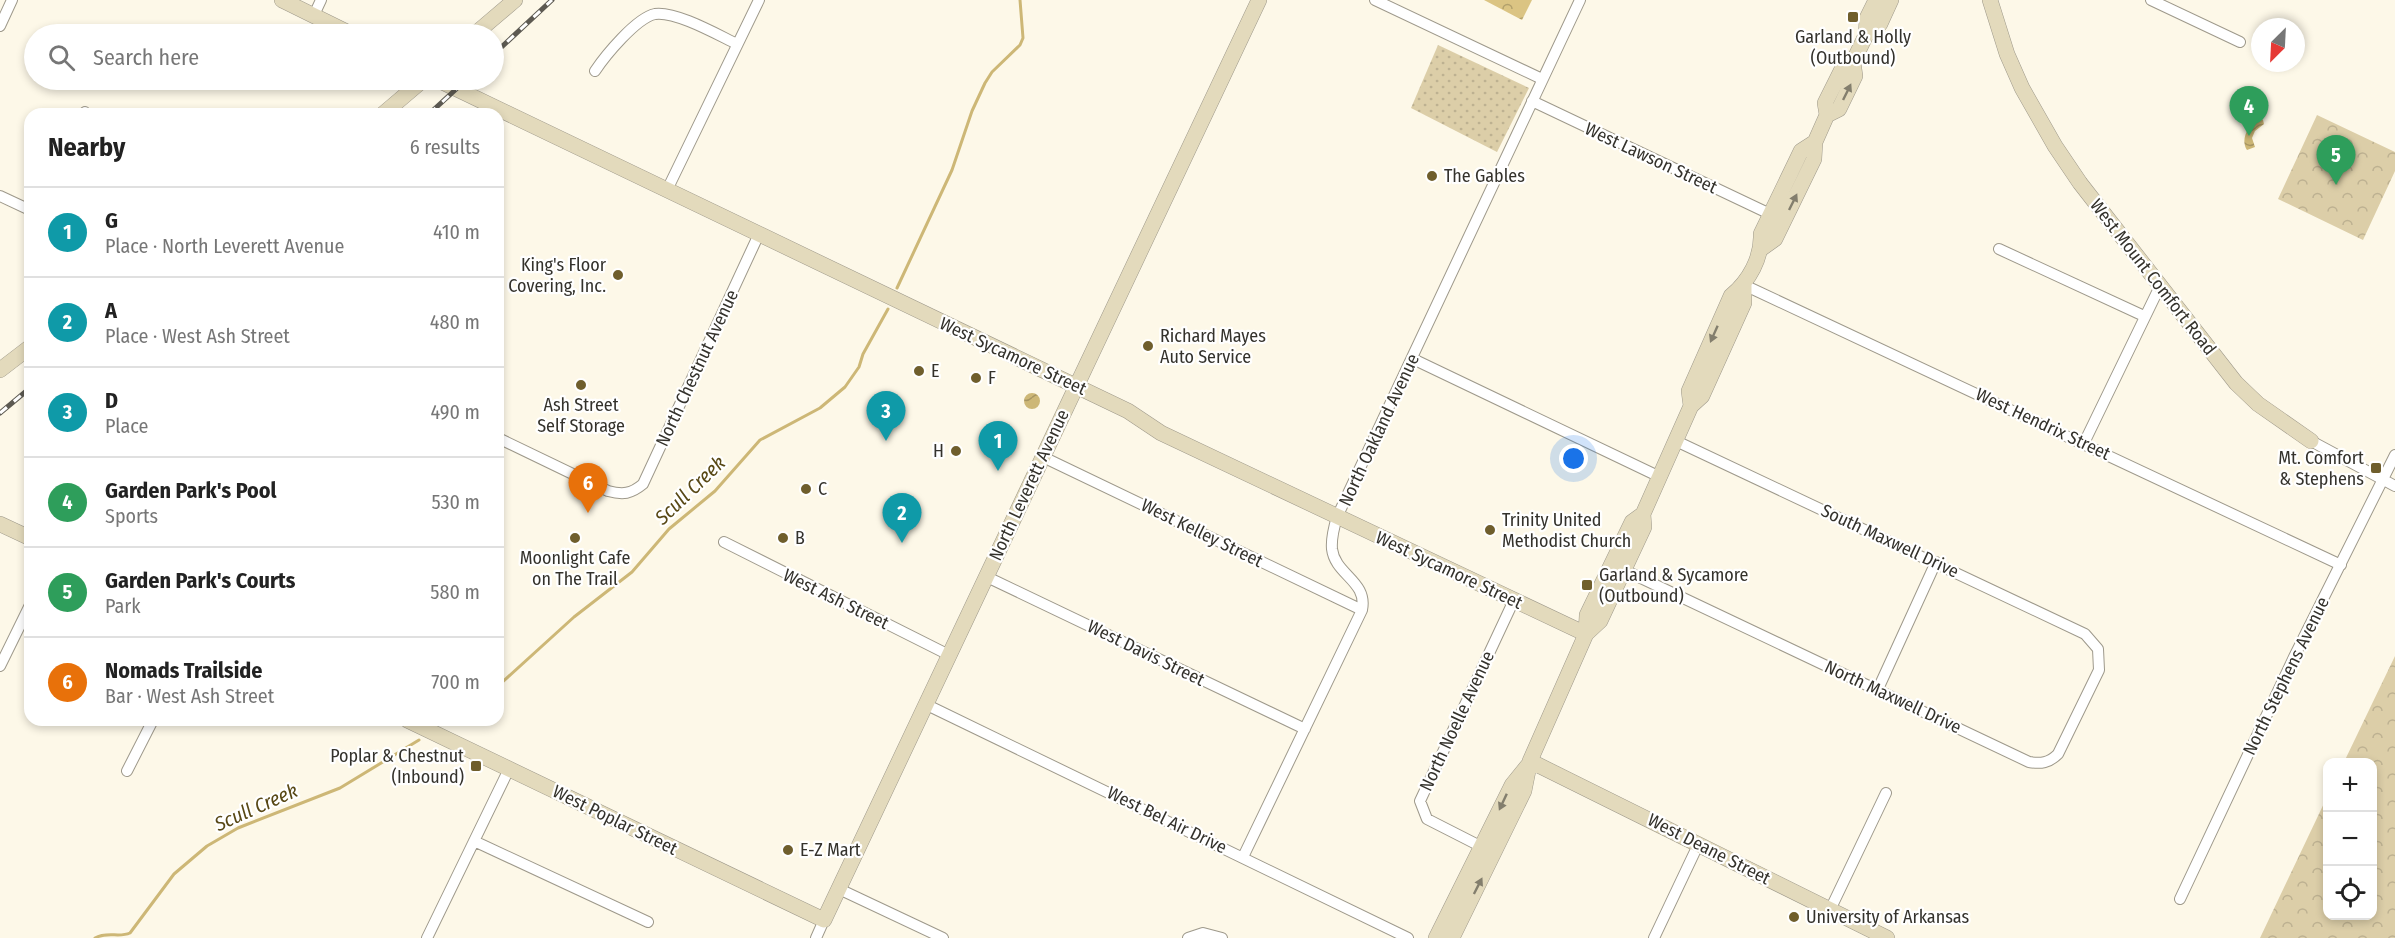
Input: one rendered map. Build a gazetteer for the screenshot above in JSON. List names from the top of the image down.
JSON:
{
  "streets": {
    "street": [
      "West Lawson Street",
      "West Mount Comfort Road",
      "West Sycamore Street",
      "North Chestnut Avenue",
      "West Hendrix Street",
      "North Oakland Avenue",
      "North Leverett Avenue",
      "West Kelley Street",
      "South Maxwell Drive",
      "West Ash Street",
      "West Davis Street",
      "North Stephens Avenue",
      "North Maxwell Drive",
      "North Noelle Avenue",
      "West Poplar Street",
      "West Bel Air Drive",
      "West Deane Street"
    ]
  },
  "crossings": [
    ["West Lawson Street", "North Oakland Avenue"],
    ["West Mount Comfort Road", "North Stephens Avenue"],
    ["West Sycamore Street", "North Chestnut Avenue"],
    ["West Sycamore Street", "North Oakland Avenue"],
    ["West Sycamore Street", "North Leverett Avenue"],
    ["West Sycamore Street", "North Noelle Avenue"],
    ["West Hendrix Street", "North Stephens Avenue"],
    ["North Oakland Avenue", "West Kelley Street"],
    ["North Leverett Avenue", "West Kelley Street"],
    ["North Leverett Avenue", "West Ash Street"],
    ["North Leverett Avenue", "West Davis Street"],
    ["North Leverett Avenue", "West Poplar Street"],
    ["North Leverett Avenue", "West Bel Air Drive"],
    ["South Maxwell Drive", "North Maxwell Drive"]
  ],
  "water": ["Scull Creek"],
  "places": {
    "transit": [
      "Garland & Holly (Outbound)",
      "Mt. Comfort & Stephens",
      "Garland & Sycamore (Outbound)",
      "Poplar & Chestnut (Inbound)"
    ],
    "other": [
      "The Gables",
      "King's Floor Covering, Inc.",
      "Richard Mayes Auto Service",
      "E",
      "F",
      "Ash Street Self Storage",
      "H",
      "C",
      "Trinity United Methodist Church",
      "Moonlight Cafe on The Trail",
      "B",
      "E-Z Mart",
      "University of Arkansas"
    ]
  },
  "north": "bottom left",
  "page": {
    "search": "Search here",
    "pins": [
      "4",
      "5",
      "3",
      "1",
      "6",
      "2"
    ],
    "heading": ["Nearby", "6 results"],
    "list": [
      {
        "mark": "1",
        "name": "G",
        "note": "Place · North Leverett Avenue",
        "value": "410 m"
      },
      {
        "mark": "2",
        "name": "A",
        "note": "Place · West Ash Street",
        "value": "480 m"
      },
      {
        "mark": "3",
        "name": "D",
        "note": "Place",
        "value": "490 m"
      },
      {
        "mark": "4",
        "name": "Garden Park's Pool",
        "note": "Sports",
        "value": "530 m"
      },
      {
        "mark": "5",
        "name": "Garden Park's Courts",
        "note": "Park",
        "value": "580 m"
      },
      {
        "mark": "6",
        "name": "Nomads Trailside",
        "note": "Bar · West Ash Street",
        "value": "700 m"
      }
    ],
    "map_buttons": ["+", "−"]
  }
}
